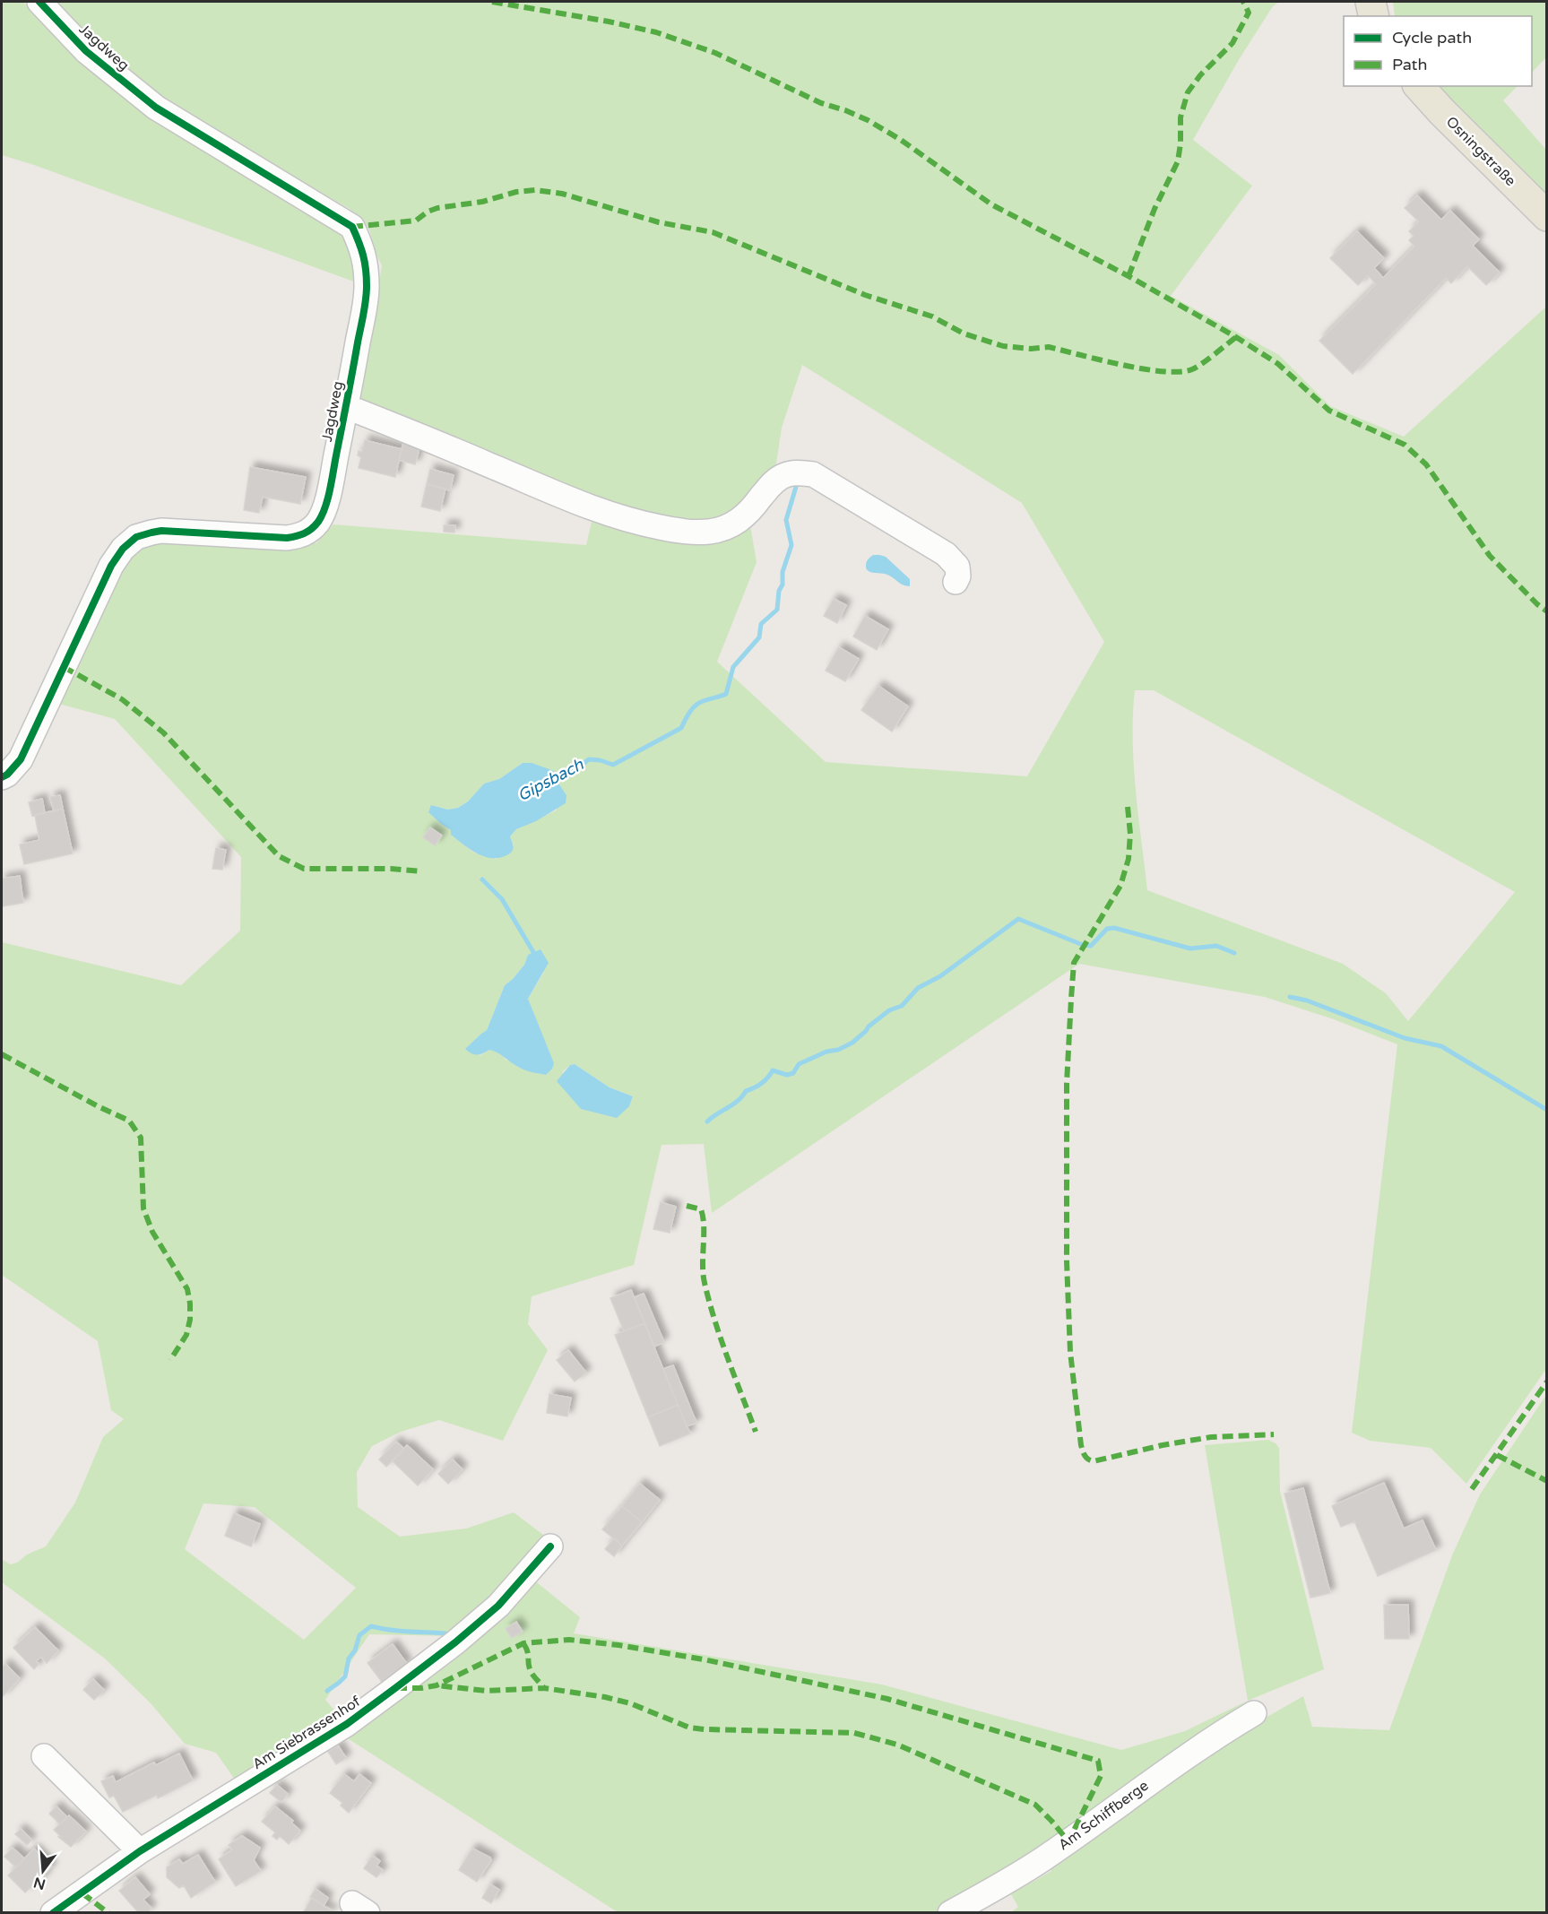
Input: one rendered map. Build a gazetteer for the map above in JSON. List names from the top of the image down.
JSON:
{
  "streets": {
    "main road": ["Osningstraße"],
    "street": ["Jagdweg", "Am Siebrassenhof", "Am Schiffberge"]
  },
  "water": ["Gipsbach"],
  "legend": ["Cycle path", "Path"],
  "north": "bottom"
}
